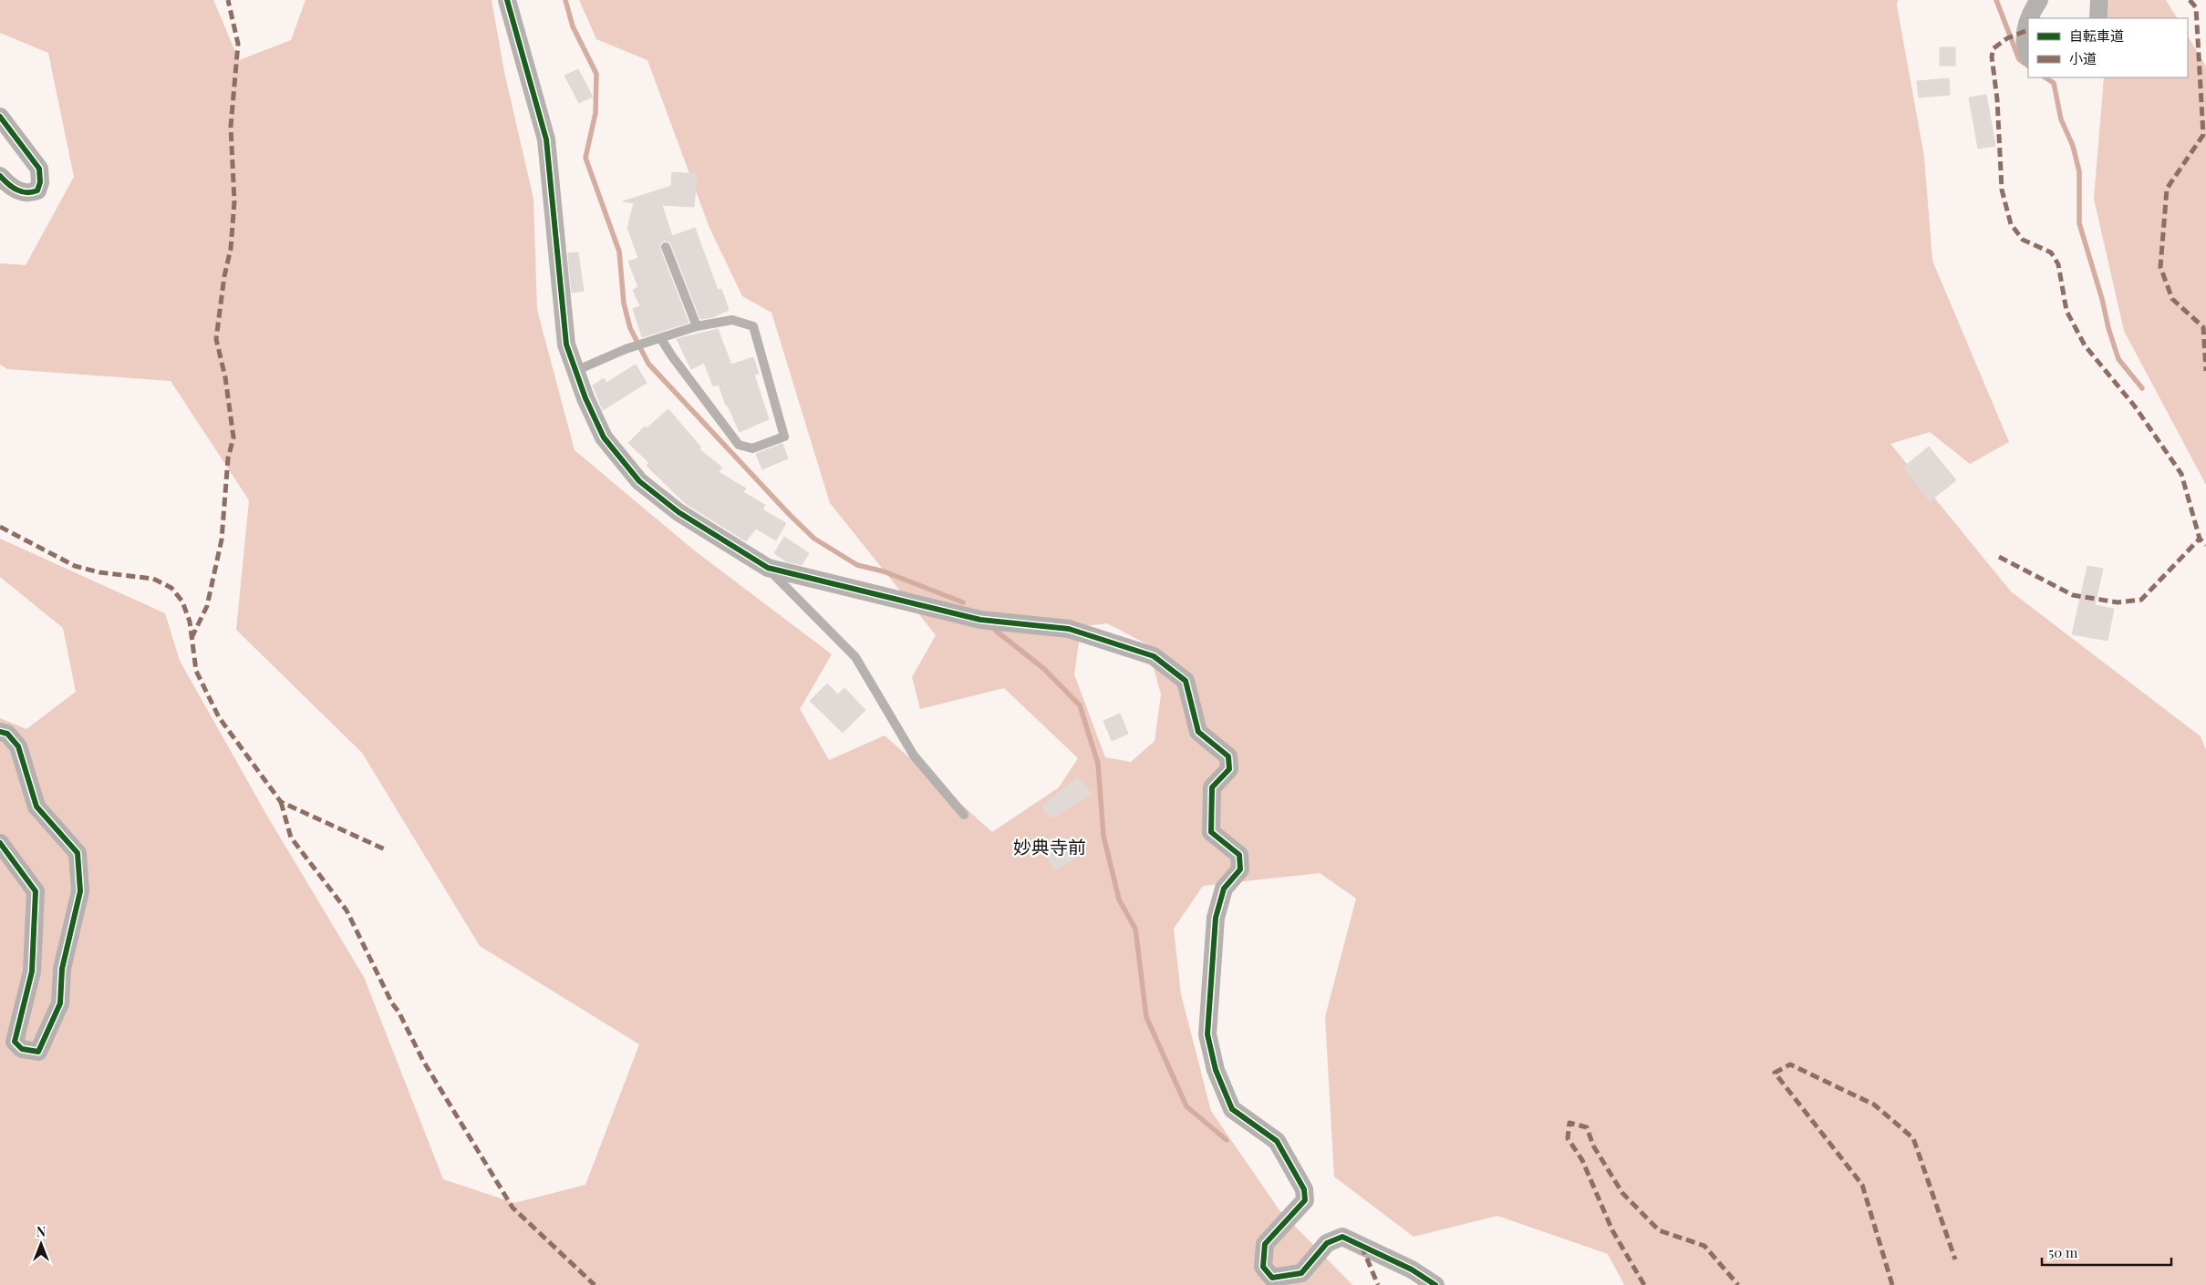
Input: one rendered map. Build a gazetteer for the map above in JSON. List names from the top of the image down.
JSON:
{
  "districts": ["妙典寺前"],
  "legend": ["自転車道", "小道"],
  "scale_bar": "50 m",
  "north": "top"
}
